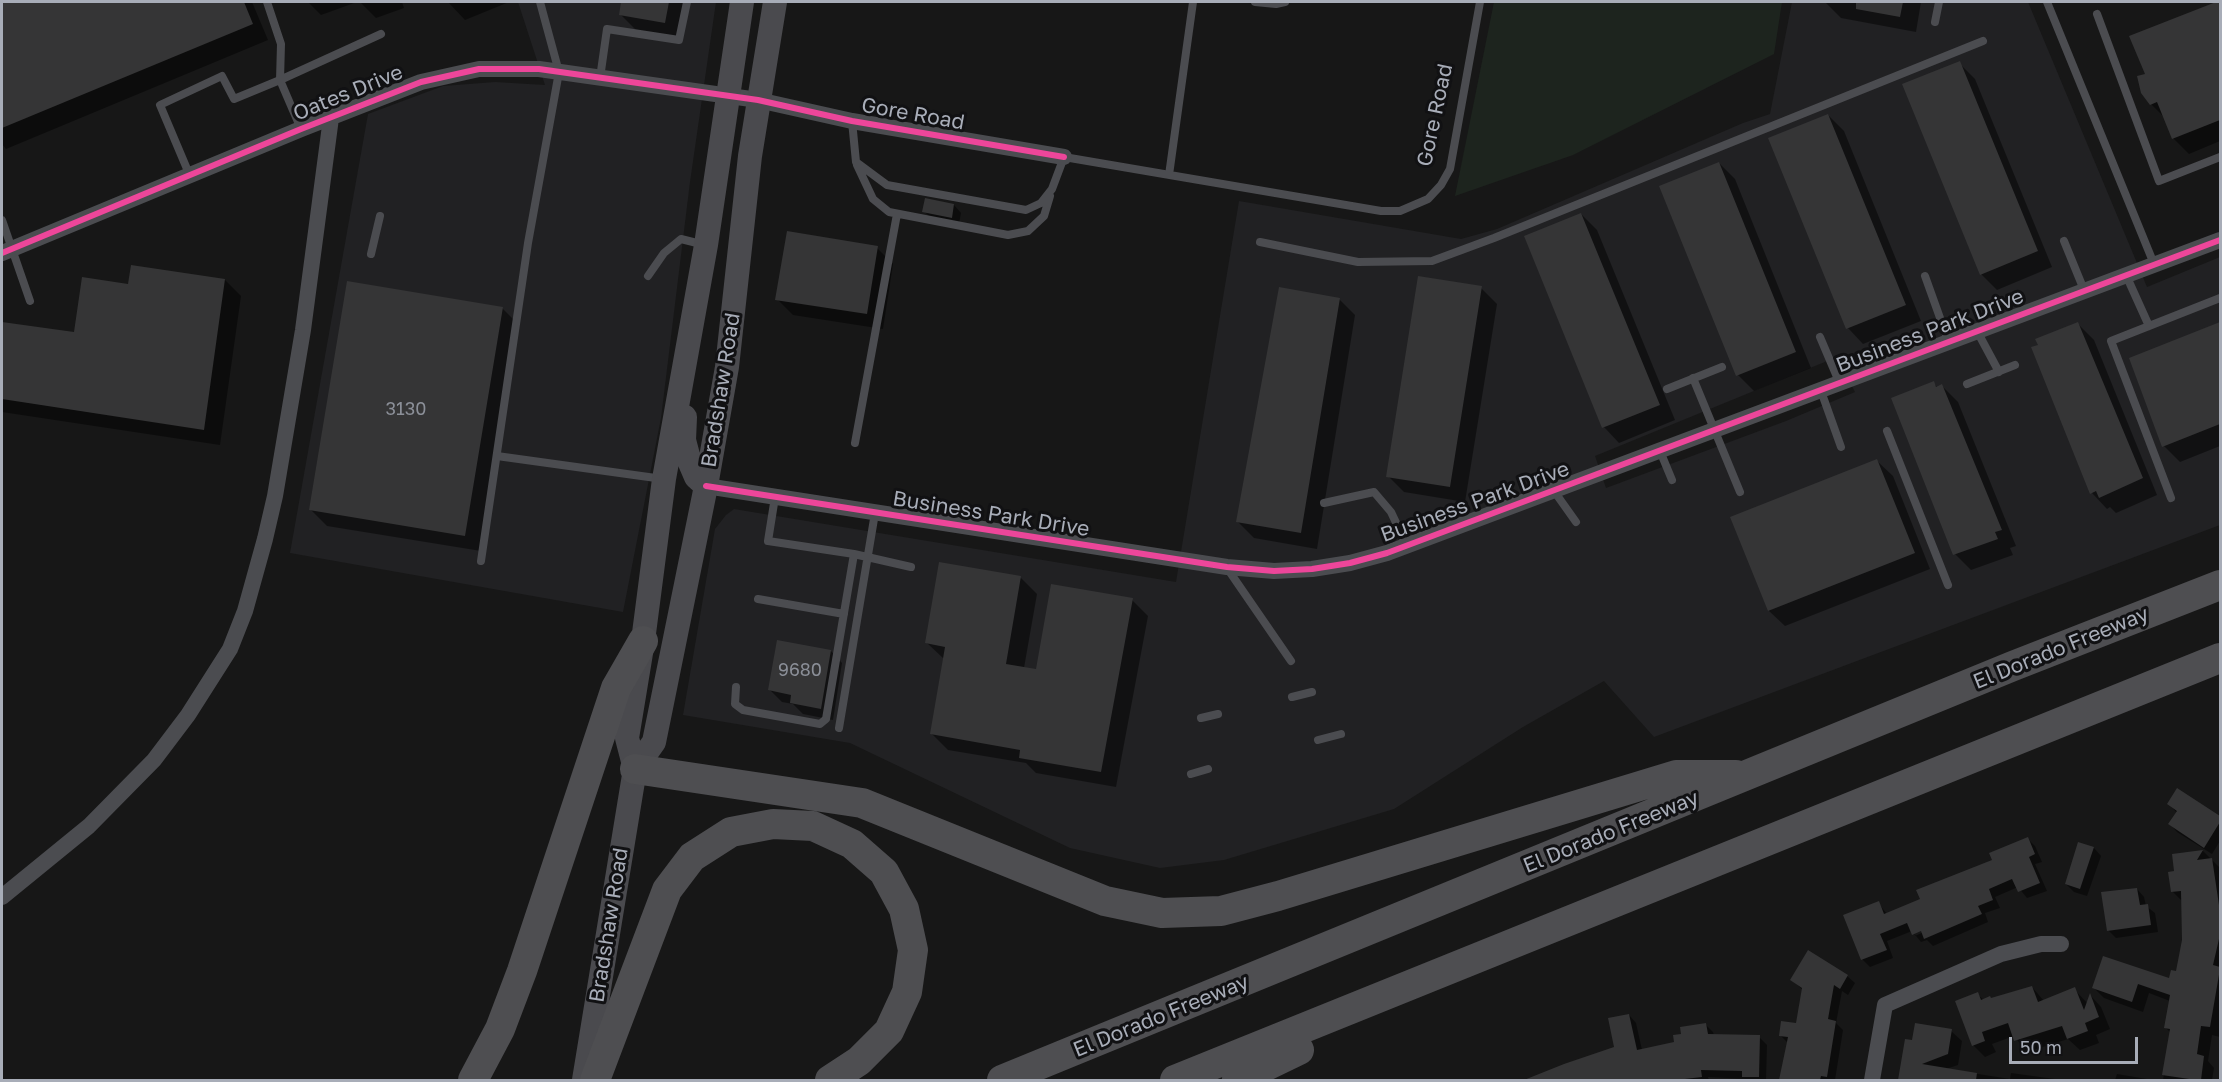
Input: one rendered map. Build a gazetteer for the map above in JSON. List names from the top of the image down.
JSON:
{
  "streets": {
    "highway": ["El Dorado Freeway"],
    "main road": ["Bradshaw Road"],
    "street": ["Oates Drive", "Gore Road", "Business Park Drive"]
  },
  "crossings": [
    ["Oates Drive", "Gore Road"],
    ["Oates Drive", "Bradshaw Road"],
    ["Gore Road", "Bradshaw Road"],
    ["Business Park Drive", "Bradshaw Road"]
  ],
  "house_numbers": ["3130", "9680"],
  "scale_bar": "50 m"
}
